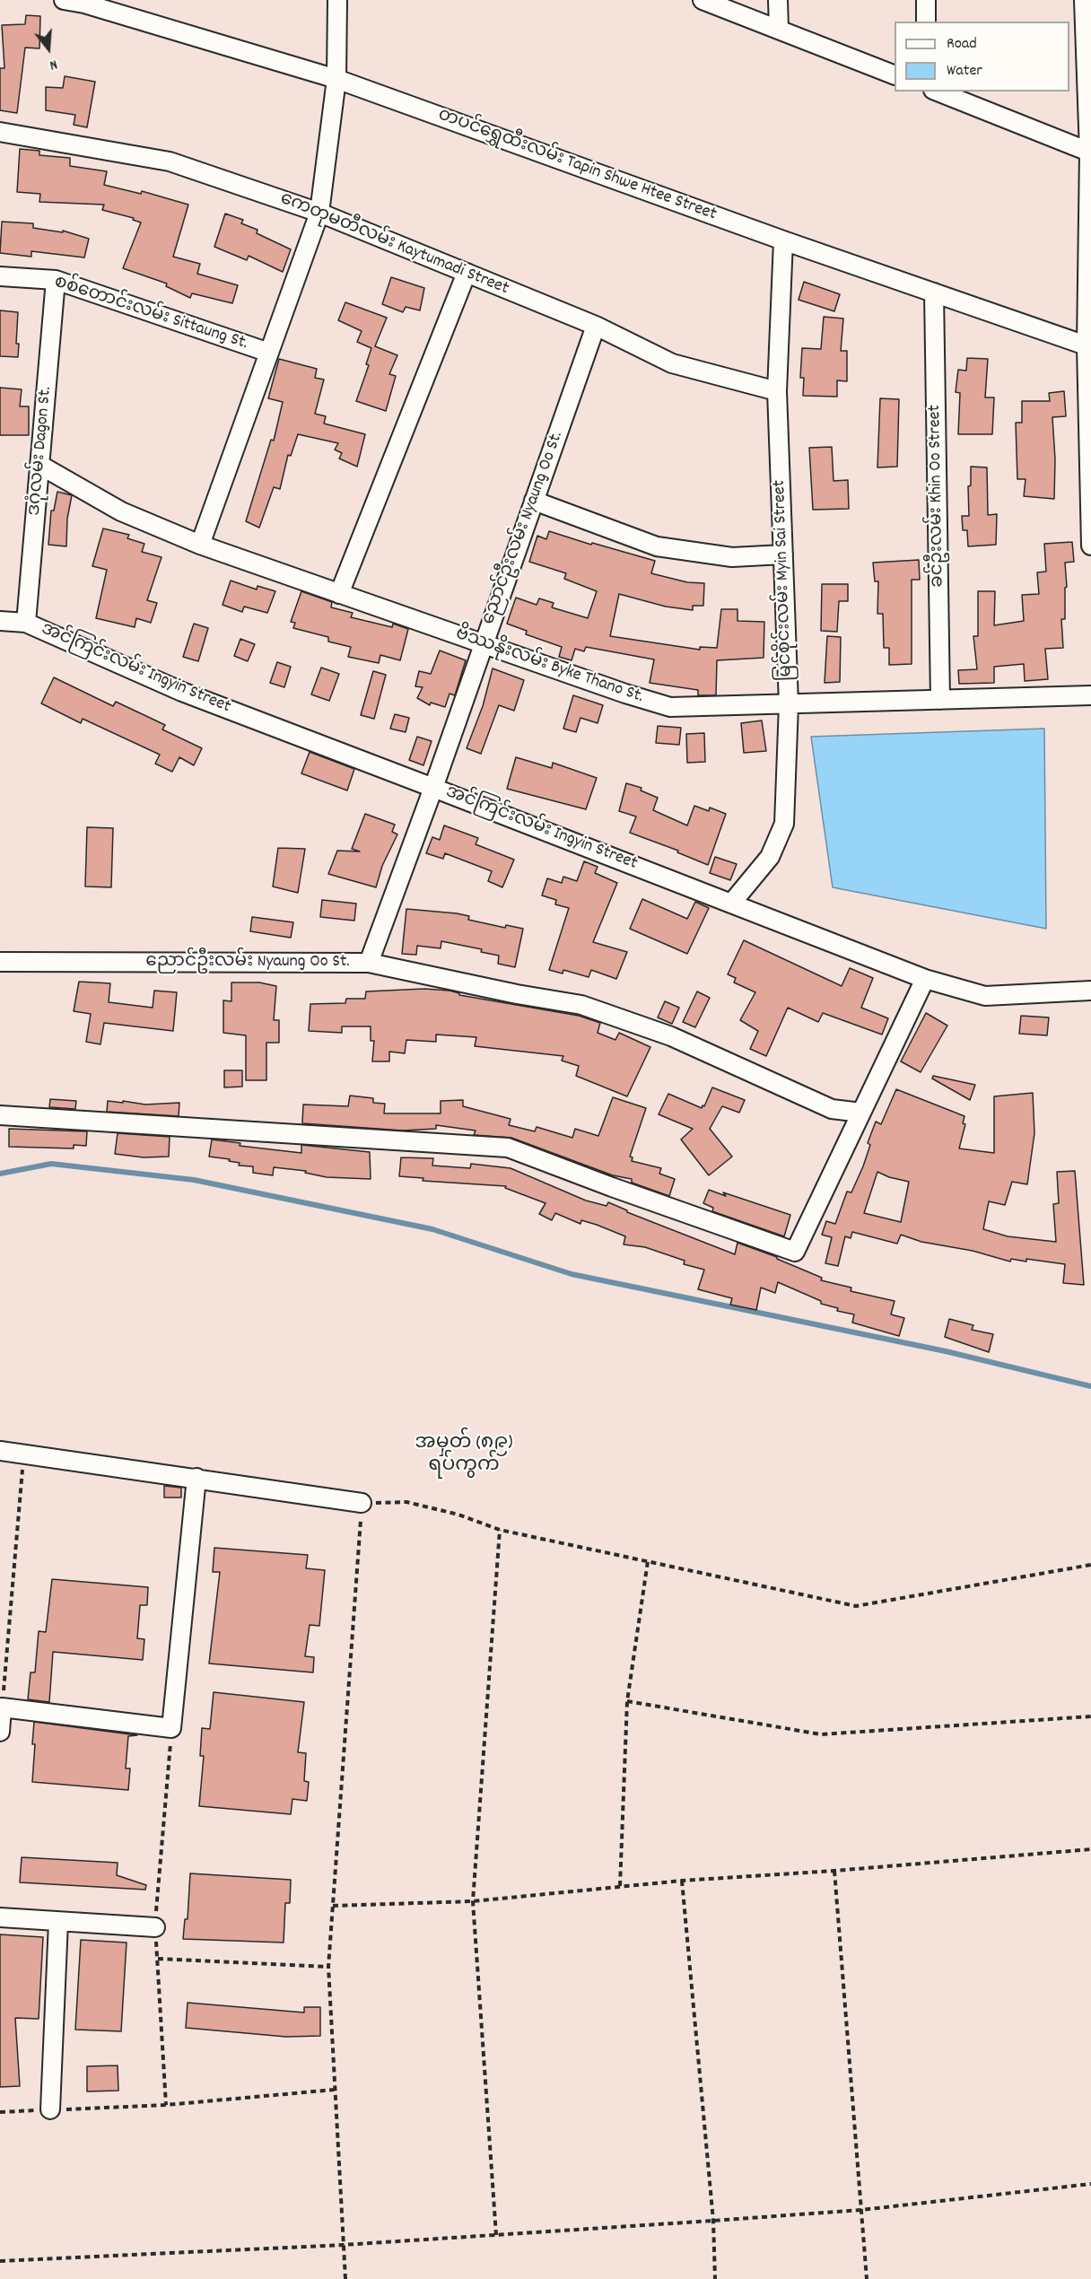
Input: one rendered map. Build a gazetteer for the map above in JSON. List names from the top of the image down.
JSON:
{
  "streets": {
    "street": [
      "တပင်ရွှေထီးလမ်း Tapin Shwe Htee Street",
      "ကေတုမတီလမ်း Kaytumadi Street",
      "စစ်တောင်းလမ်း Sittaung St.",
      "ဒဂုံလမ်း Dagon St.",
      "ခင်ဦးလမ်း Khin Oo Street",
      "ညောင်ဦးလမ်း Nyaung Oo St.",
      "မြင်စိုင်းလမ်း Myin Sai Street",
      "ဗိဿနိုးလမ်း Byke Thano St.",
      "အင်ကြင်းလမ်း Ingyin Street"
    ]
  },
  "crossings": [
    ["တပင်ရွှေထီးလမ်း Tapin Shwe Htee Street", "ခင်ဦးလမ်း Khin Oo Street"],
    ["တပင်ရွှေထီးလမ်း Tapin Shwe Htee Street", "မြင်စိုင်းလမ်း Myin Sai Street"],
    ["ကေတုမတီလမ်း Kaytumadi Street", "ညောင်ဦးလမ်း Nyaung Oo St."],
    ["ကေတုမတီလမ်း Kaytumadi Street", "မြင်စိုင်းလမ်း Myin Sai Street"],
    ["စစ်တောင်းလမ်း Sittaung St.", "ဒဂုံလမ်း Dagon St."],
    ["ဒဂုံလမ်း Dagon St.", "ဗိဿနိုးလမ်း Byke Thano St."],
    ["ဒဂုံလမ်း Dagon St.", "အင်ကြင်းလမ်း Ingyin Street"],
    ["ခင်ဦးလမ်း Khin Oo Street", "ဗိဿနိုးလမ်း Byke Thano St."],
    ["ညောင်ဦးလမ်း Nyaung Oo St.", "ဗိဿနိုးလမ်း Byke Thano St."],
    ["ညောင်ဦးလမ်း Nyaung Oo St.", "အင်ကြင်းလမ်း Ingyin Street"],
    ["မြင်စိုင်းလမ်း Myin Sai Street", "ဗိဿနိုးလမ်း Byke Thano St."],
    ["မြင်စိုင်းလမ်း Myin Sai Street", "အင်ကြင်းလမ်း Ingyin Street"]
  ],
  "districts": ["အမှတ် (၈၉) ရပ်ကွက်"],
  "legend": ["Road", "Water"],
  "north": "bottom"
}
